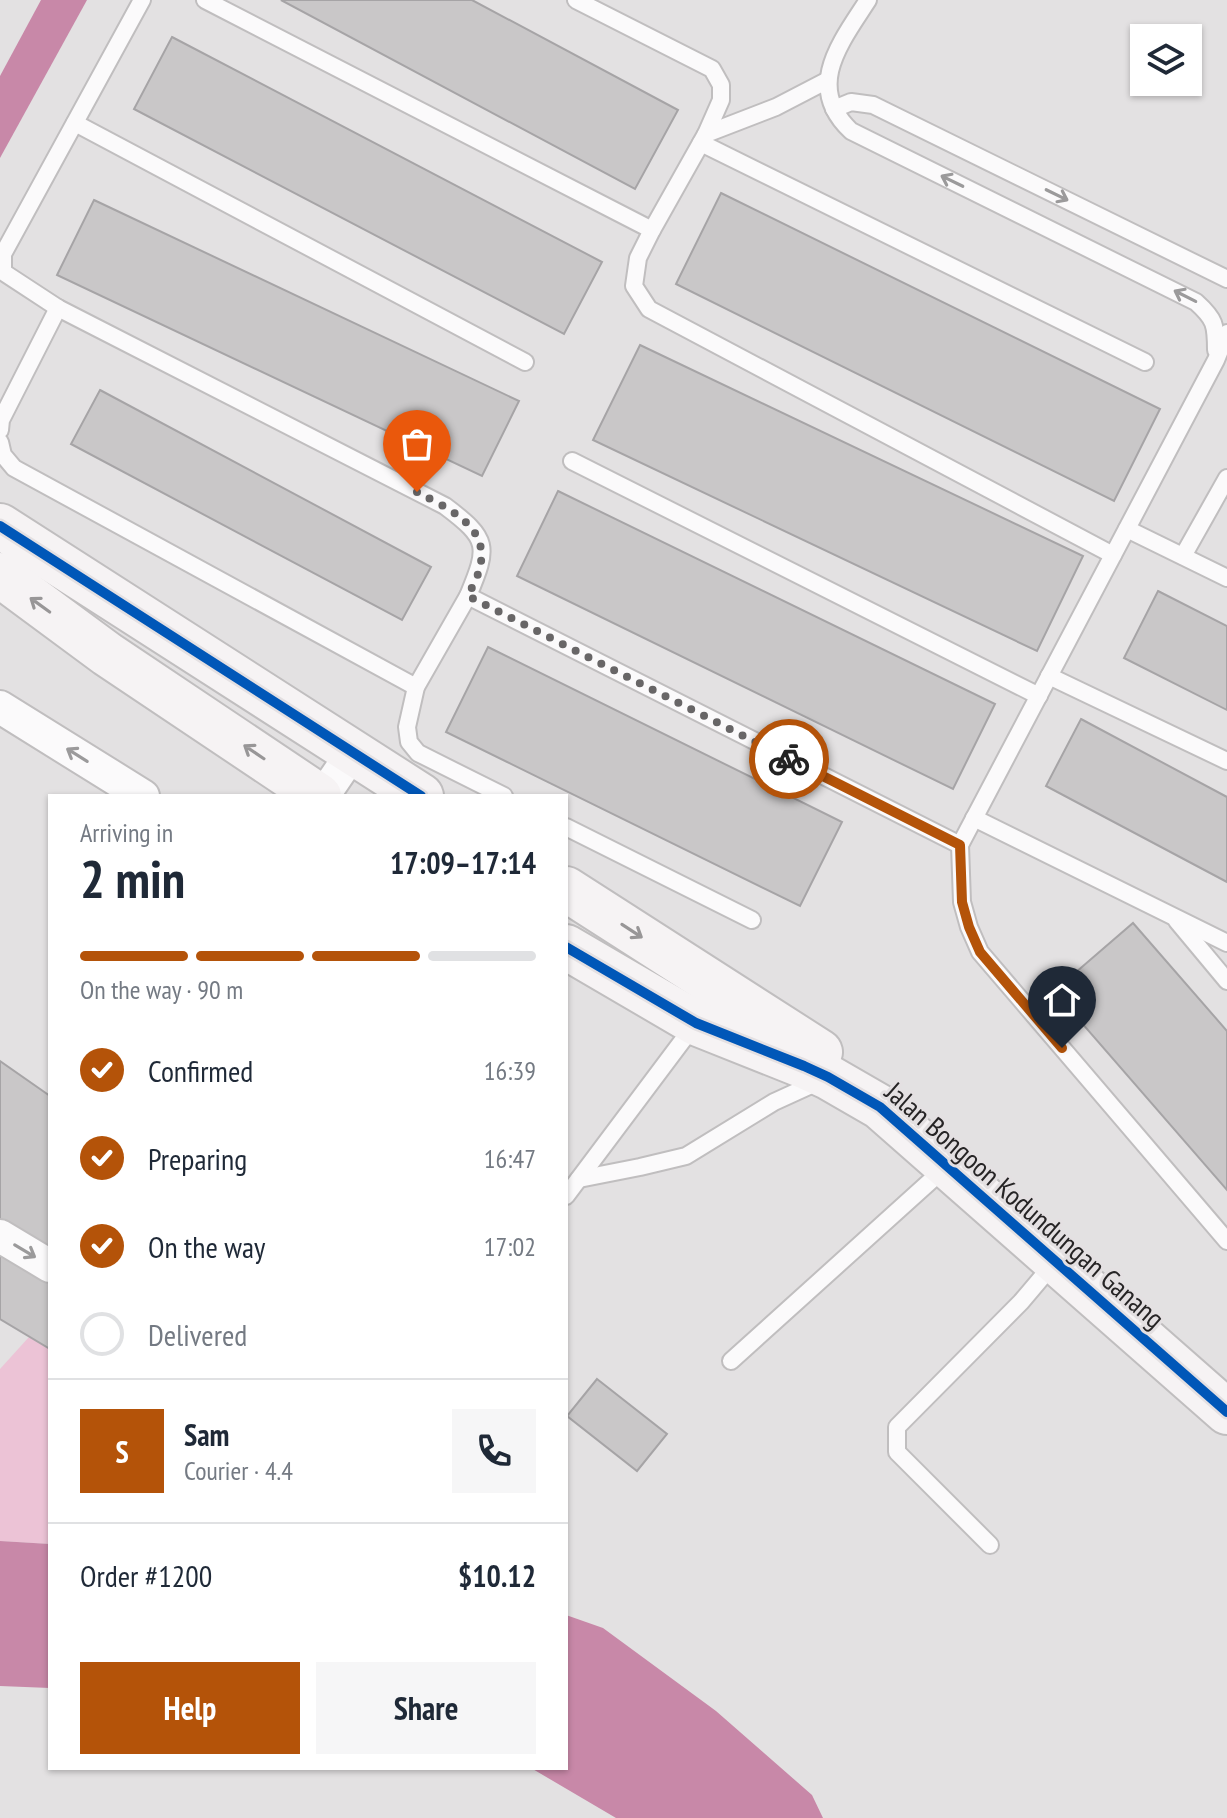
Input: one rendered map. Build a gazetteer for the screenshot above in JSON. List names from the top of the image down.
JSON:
{
  "streets": {
    "street": ["Jalan Bongoon Kodundungan Ganang"]
  },
  "page": {
    "heading": ["2 min", "Arriving in", "17:09–17:14"],
    "panel": [
      "Sam",
      "Courier · 4.4",
      "Order #1200",
      "$10.12"
    ],
    "bar": "On the way · 90 m",
    "list": [
      ["Confirmed", "16:39"],
      ["Preparing", "16:47"],
      ["On the way", "17:02"],
      "Delivered"
    ],
    "round": "S",
    "buttons": ["Help", "Share"]
  }
}
